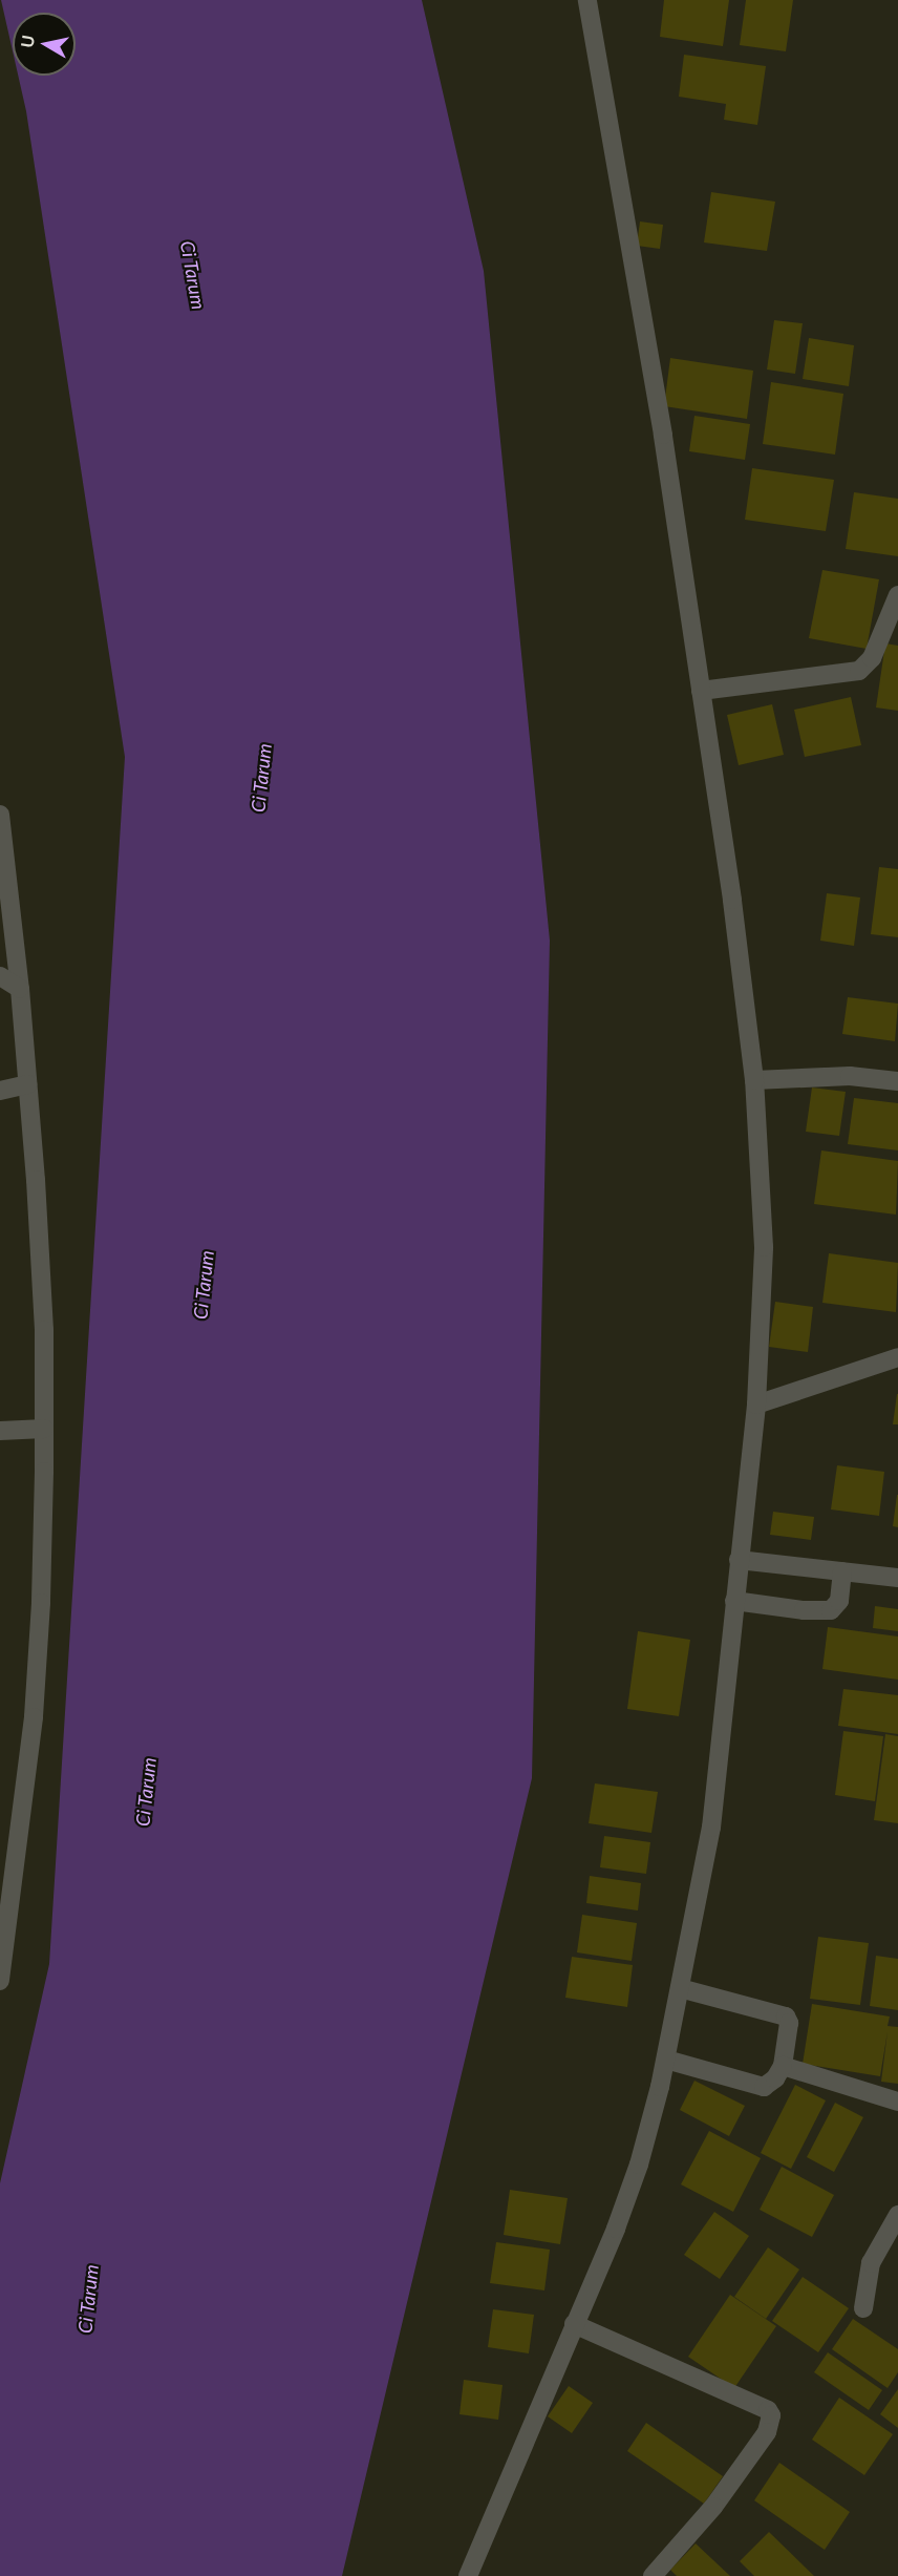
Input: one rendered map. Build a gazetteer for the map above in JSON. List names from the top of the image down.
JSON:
{
  "water": ["Ci Tarum"],
  "north": "left"
}
